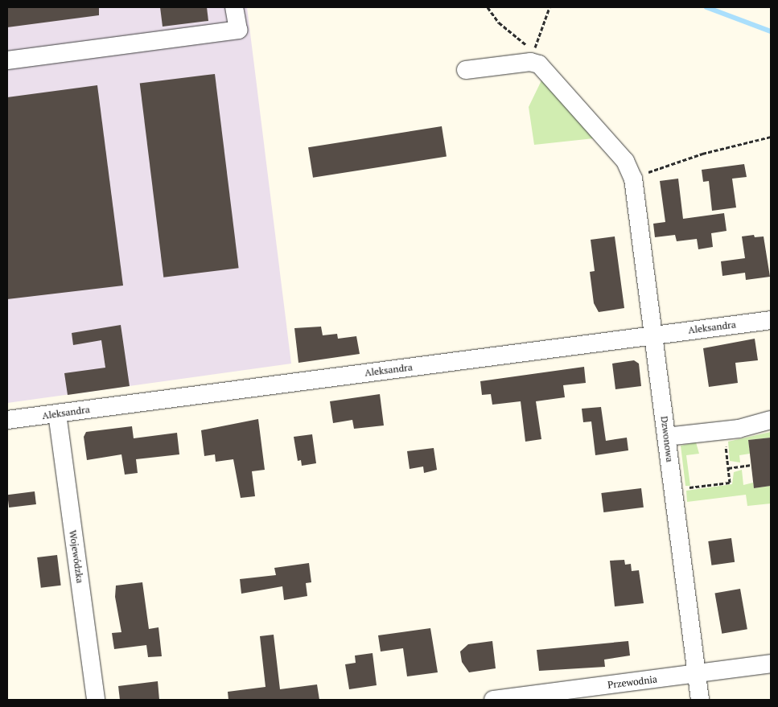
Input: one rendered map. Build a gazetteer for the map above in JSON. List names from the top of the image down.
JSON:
{
  "streets": {
    "street": [
      "Aleksandra",
      "Dzwonowa",
      "Wojewódzka",
      "Przewodnia"
    ]
  },
  "crossings": [
    ["Aleksandra", "Dzwonowa"],
    ["Aleksandra", "Wojewódzka"],
    ["Dzwonowa", "Przewodnia"]
  ]
}
